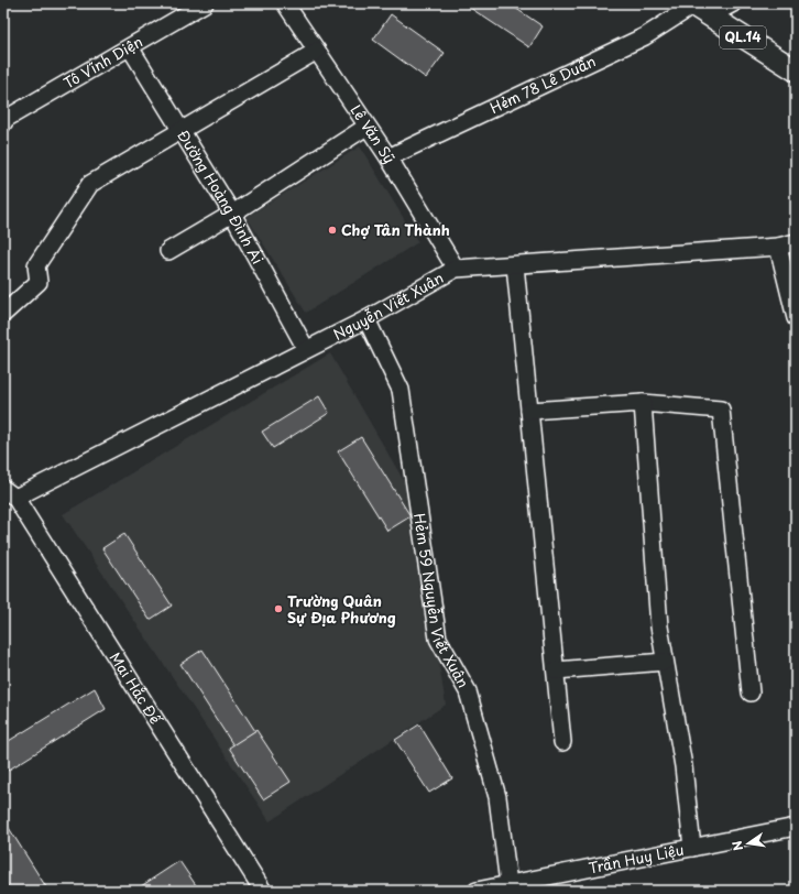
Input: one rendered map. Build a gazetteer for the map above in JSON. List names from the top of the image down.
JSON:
{
  "streets": {
    "main road": ["QL.14"],
    "street": [
      "Tô Vĩnh Diện",
      "Hẻm 78 Lê Duẩn",
      "Lê Văn Sỹ",
      "Đường Hoàng Đình Ái",
      "Nguyễn Viết Xuân",
      "Hẻm 59 Nguyễn Viết Xuân",
      "Mai Hắc Đế",
      "Trần Huy Liệu"
    ]
  },
  "crossings": [
    ["QL.14", "Hẻm 78 Lê Duẩn"],
    ["Tô Vĩnh Diện", "Đường Hoàng Đình Ái"],
    ["Hẻm 78 Lê Duẩn", "Lê Văn Sỹ"],
    ["Lê Văn Sỹ", "Nguyễn Viết Xuân"],
    ["Đường Hoàng Đình Ái", "Nguyễn Viết Xuân"],
    ["Nguyễn Viết Xuân", "Hẻm 59 Nguyễn Viết Xuân"],
    ["Nguyễn Viết Xuân", "Mai Hắc Đế"],
    ["Hẻm 59 Nguyễn Viết Xuân", "Trần Huy Liệu"]
  ],
  "places": ["Chợ Tân Thành", "Trường Quân Sự Địa Phương"],
  "north": "left"
}
